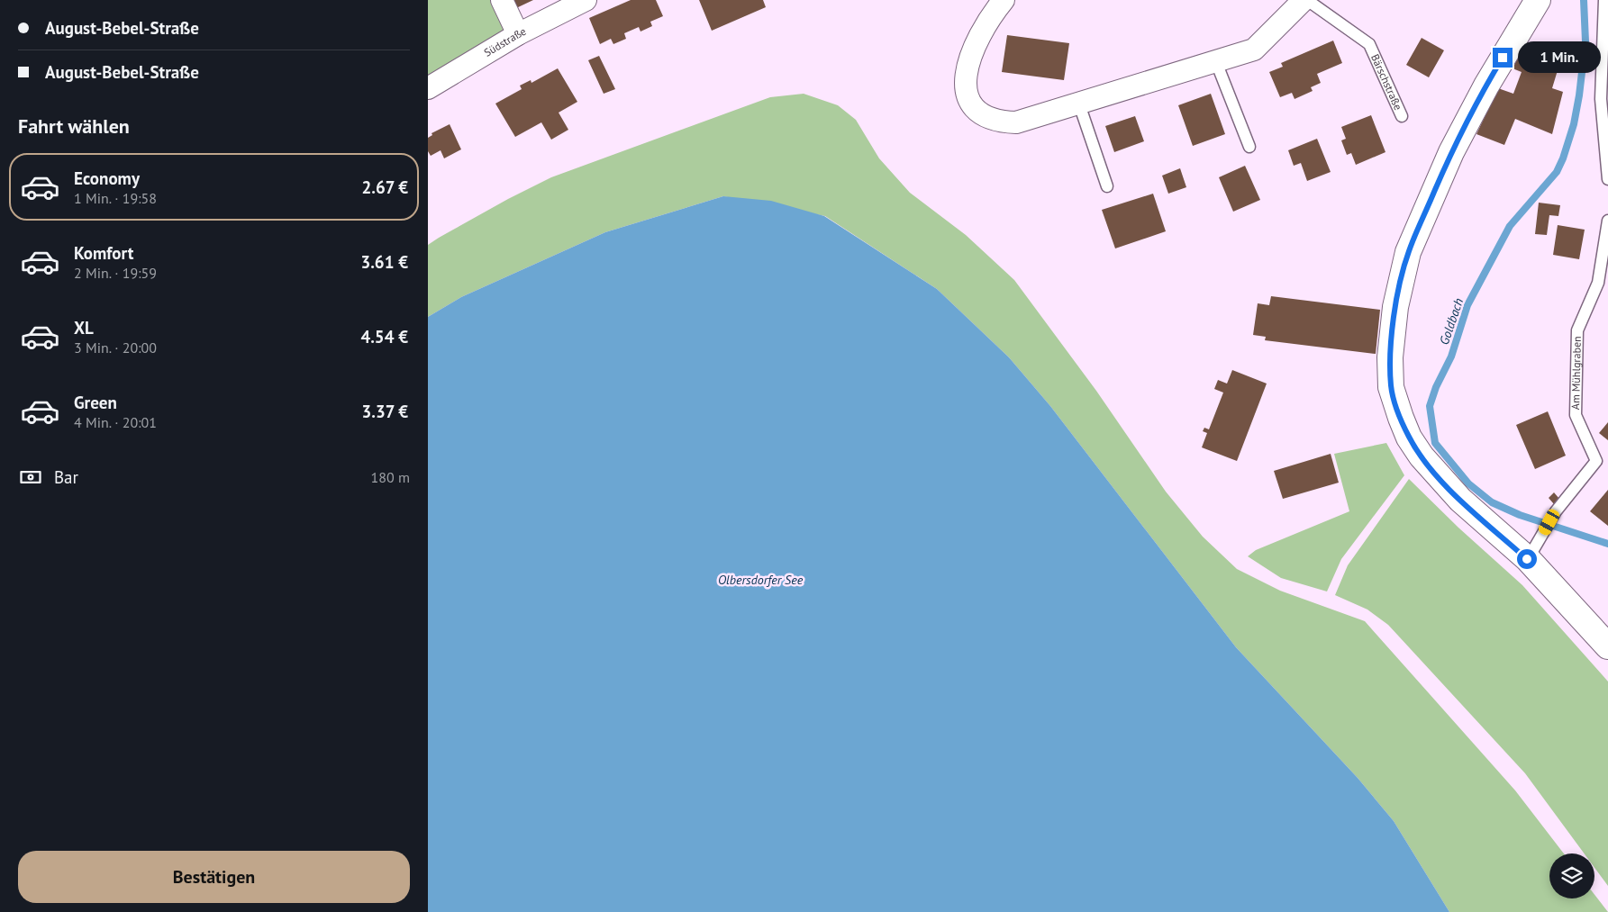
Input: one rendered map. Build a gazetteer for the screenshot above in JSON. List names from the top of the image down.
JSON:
{
  "streets": {
    "street": ["Südstraße", "Bärschstraße"],
    "lane": ["Am Mühlgraben"]
  },
  "water": ["Goldbach", "Olbersdorfer See"],
  "page": {
    "banner": ["August-Bebel-Straße", "August-Bebel-Straße"],
    "bubble": "1 Min.",
    "heading": "Fahrt wählen",
    "list": [
      {
        "name": "Economy",
        "note": "1 Min. · 19:58",
        "value": "2.67 €"
      },
      {
        "name": "Komfort",
        "note": "2 Min. · 19:59",
        "value": "3.61 €"
      },
      {
        "name": "XL",
        "note": "3 Min. · 20:00",
        "value": "4.54 €"
      },
      {
        "name": "Green",
        "note": "4 Min. · 20:01",
        "value": "3.37 €"
      }
    ],
    "pay": ["Bar", "180 m"],
    "buttons": "Bestätigen"
  }
}
